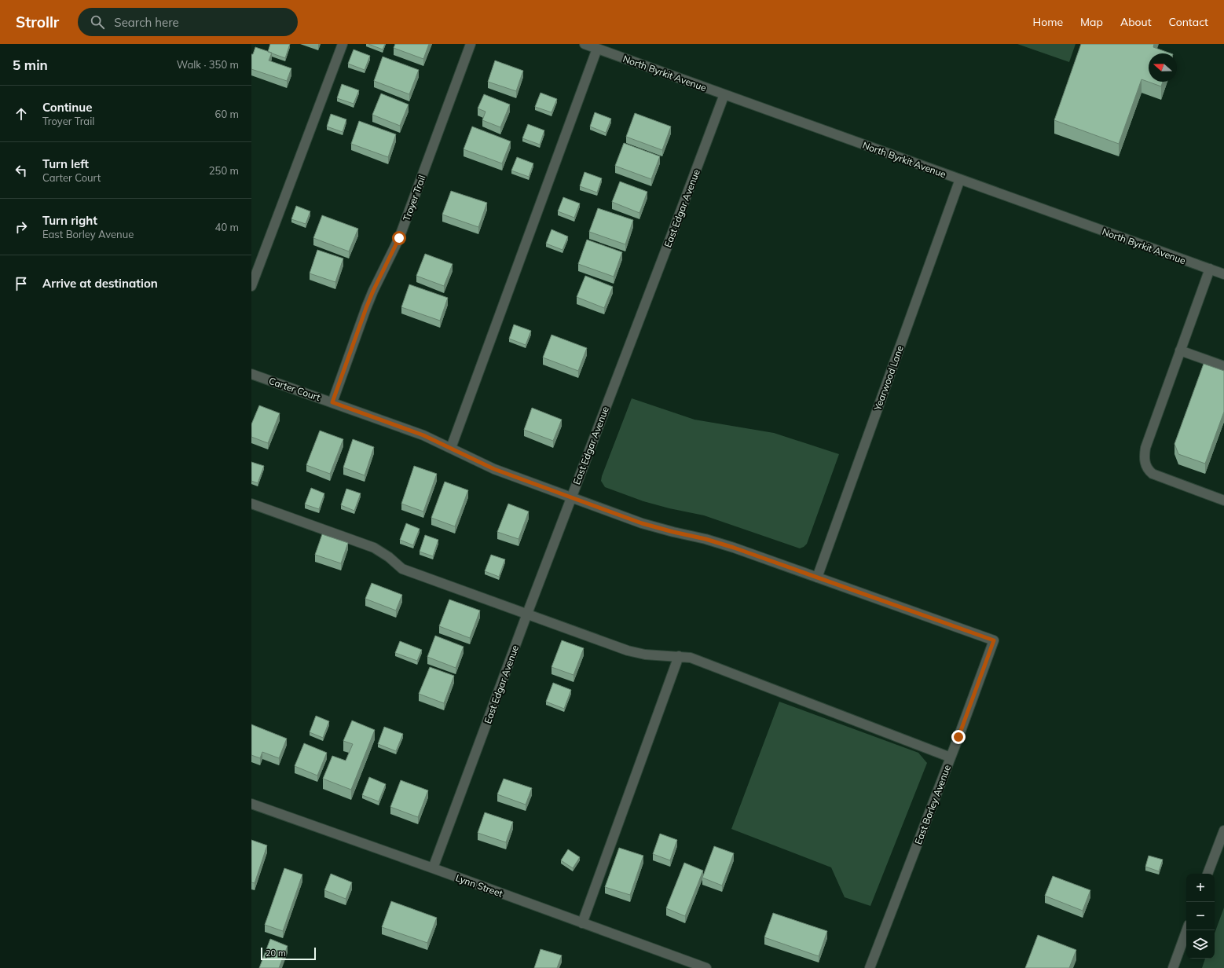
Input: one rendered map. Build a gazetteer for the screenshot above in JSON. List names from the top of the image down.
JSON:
{
  "streets": {
    "street": [
      "North Byrkit Avenue",
      "Troyer Trail",
      "East Edgar Avenue",
      "Yearwood Lane",
      "Carter Court",
      "East Borley Avenue",
      "Lynn Street"
    ]
  },
  "crossings": [
    ["North Byrkit Avenue", "East Edgar Avenue"],
    ["North Byrkit Avenue", "Yearwood Lane"],
    ["Troyer Trail", "Carter Court"],
    ["East Edgar Avenue", "Carter Court"],
    ["East Edgar Avenue", "Lynn Street"],
    ["Yearwood Lane", "Carter Court"],
    ["Carter Court", "East Borley Avenue"]
  ],
  "scale_bar": "20 m",
  "north": "left",
  "page": {
    "header": "Strollr",
    "search": "Search here",
    "nav": [
      "Home",
      "Map",
      "About",
      "Contact"
    ],
    "heading": ["5 min", "Walk · 350 m"],
    "list": [
      ["Continue", "Troyer Trail", "60 m"],
      ["Turn left", "Carter Court", "250 m"],
      ["Turn right", "East Borley Avenue", "40 m"],
      "Arrive at destination"
    ],
    "map_buttons": ["+", "−"],
    "scale": "20 m"
  }
}
